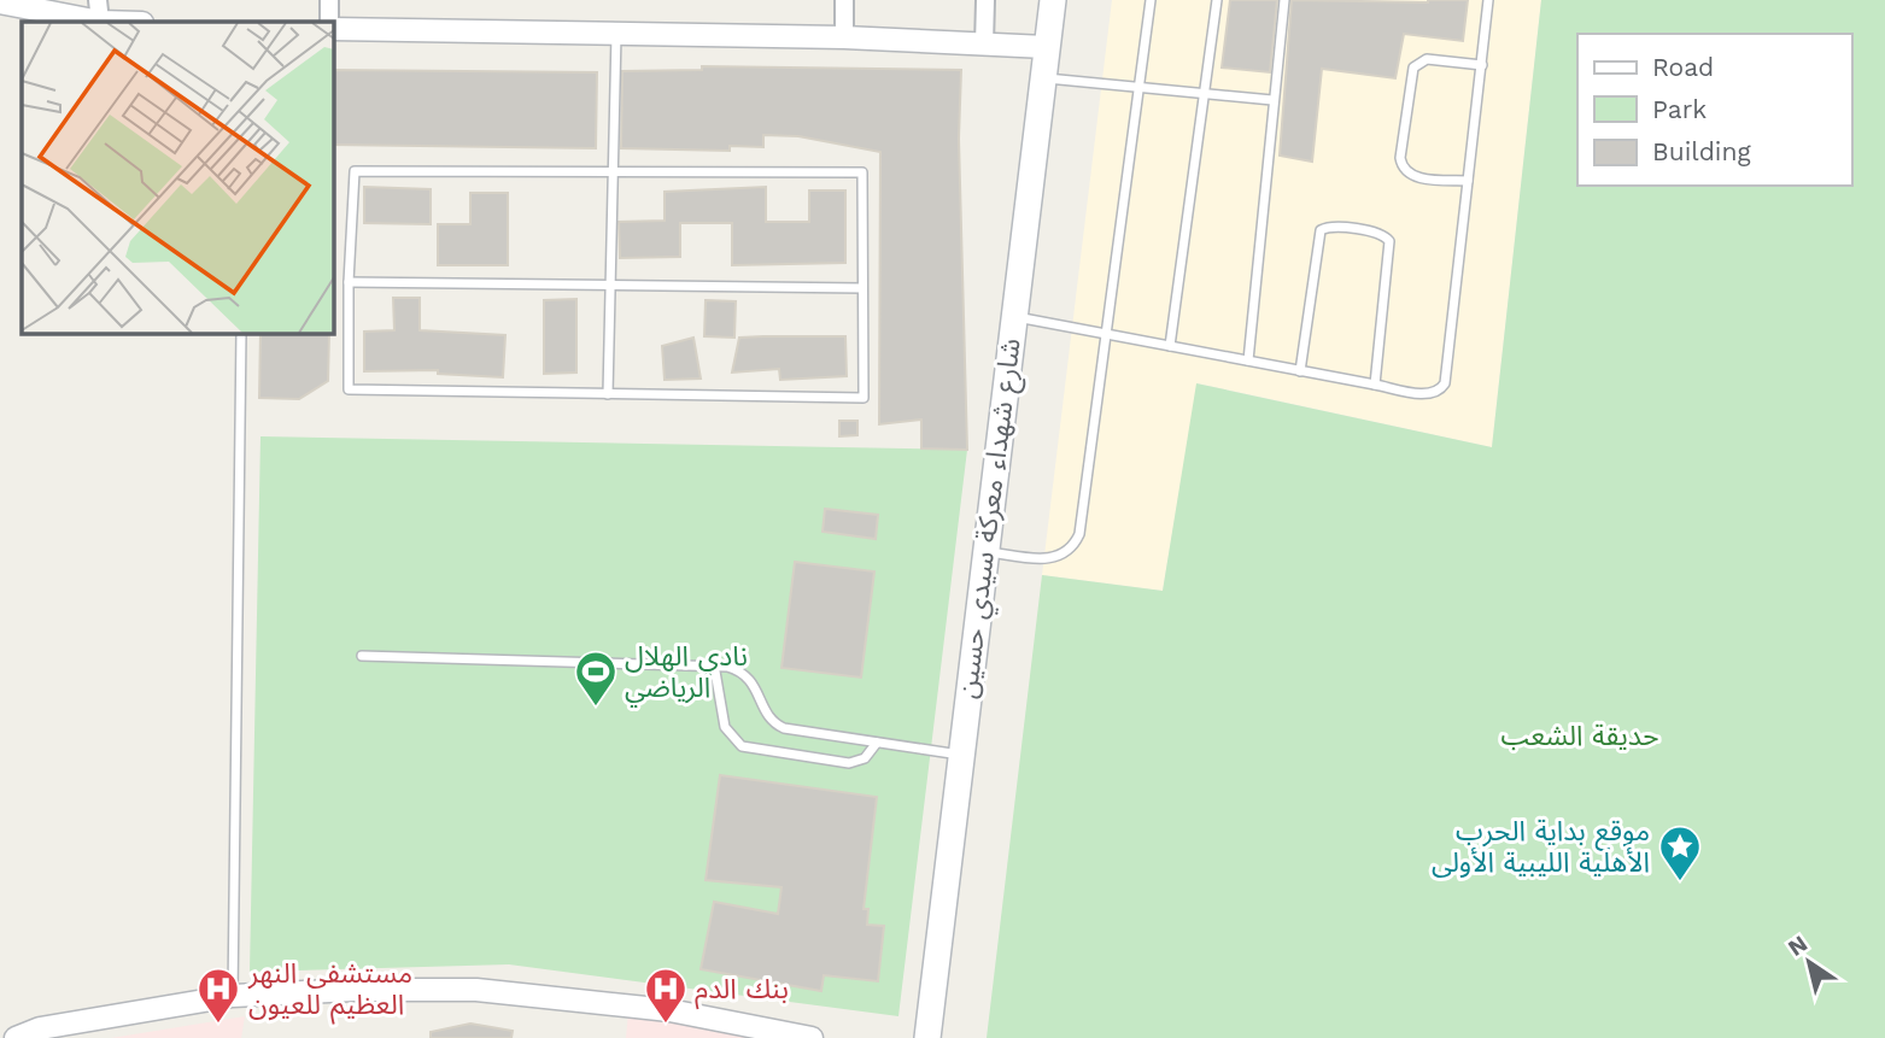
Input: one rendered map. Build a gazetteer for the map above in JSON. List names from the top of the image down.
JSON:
{
  "streets": {
    "main road": ["شارع شهداء معركة سيدي حسين"]
  },
  "parks": ["حديقة الشعب"],
  "places": {
    "sports": ["نادي الهلال الرياضي"],
    "place": ["موقع بداية الحرب الأهلية الليبية الأولى"],
    "hospital": ["مستشفى النهر العظيم للعيون", "بنك الدم"]
  },
  "legend": ["Road", "Park", "Building"],
  "north": "top left"
}
